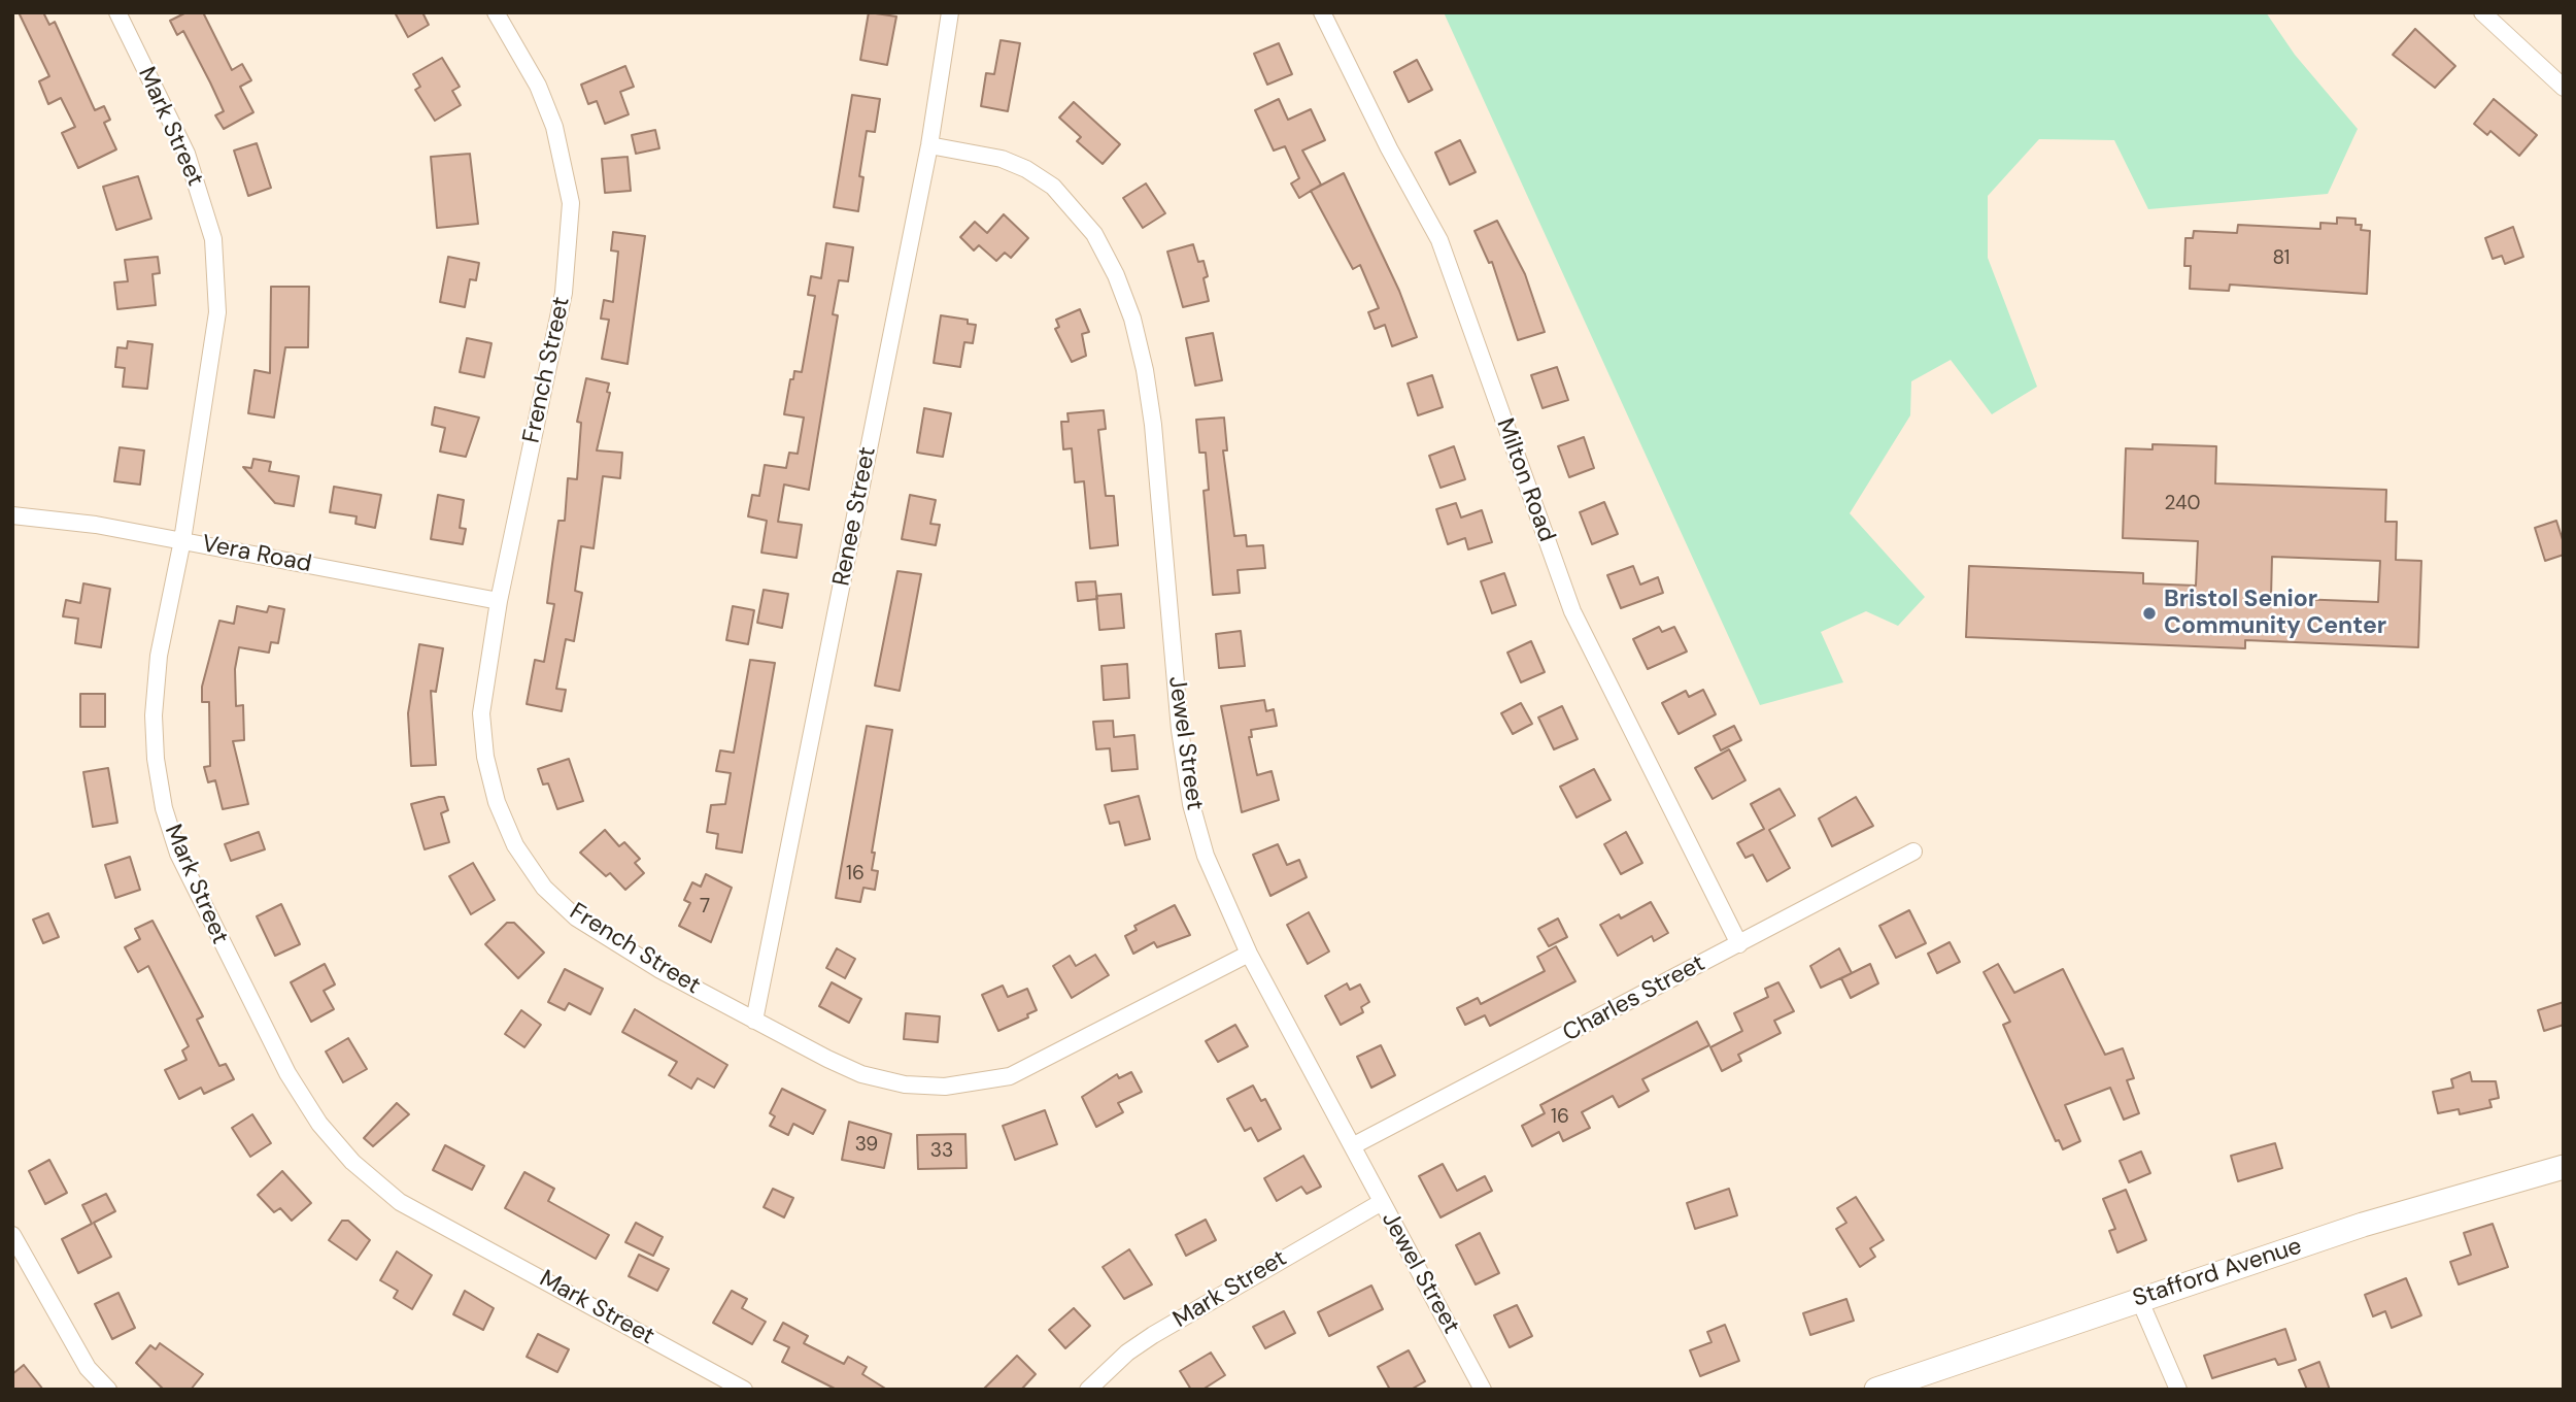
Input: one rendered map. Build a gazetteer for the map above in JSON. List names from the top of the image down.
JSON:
{
  "streets": {
    "main road": ["Stafford Avenue"],
    "street": [
      "Mark Street",
      "French Street",
      "Milton Road",
      "Renee Street",
      "Vera Road",
      "Jewel Street",
      "Charles Street"
    ]
  },
  "crossings": [
    ["Mark Street", "Vera Road"],
    ["Mark Street", "Jewel Street"],
    ["French Street", "Renee Street"],
    ["French Street", "Vera Road"],
    ["French Street", "Jewel Street"],
    ["Milton Road", "Charles Street"],
    ["Renee Street", "Jewel Street"],
    ["Jewel Street", "Charles Street"]
  ],
  "places": ["Bristol Senior Community Center"],
  "house_numbers": [
    "81",
    "240",
    "16",
    "7",
    "16",
    "39",
    "33"
  ]
}
